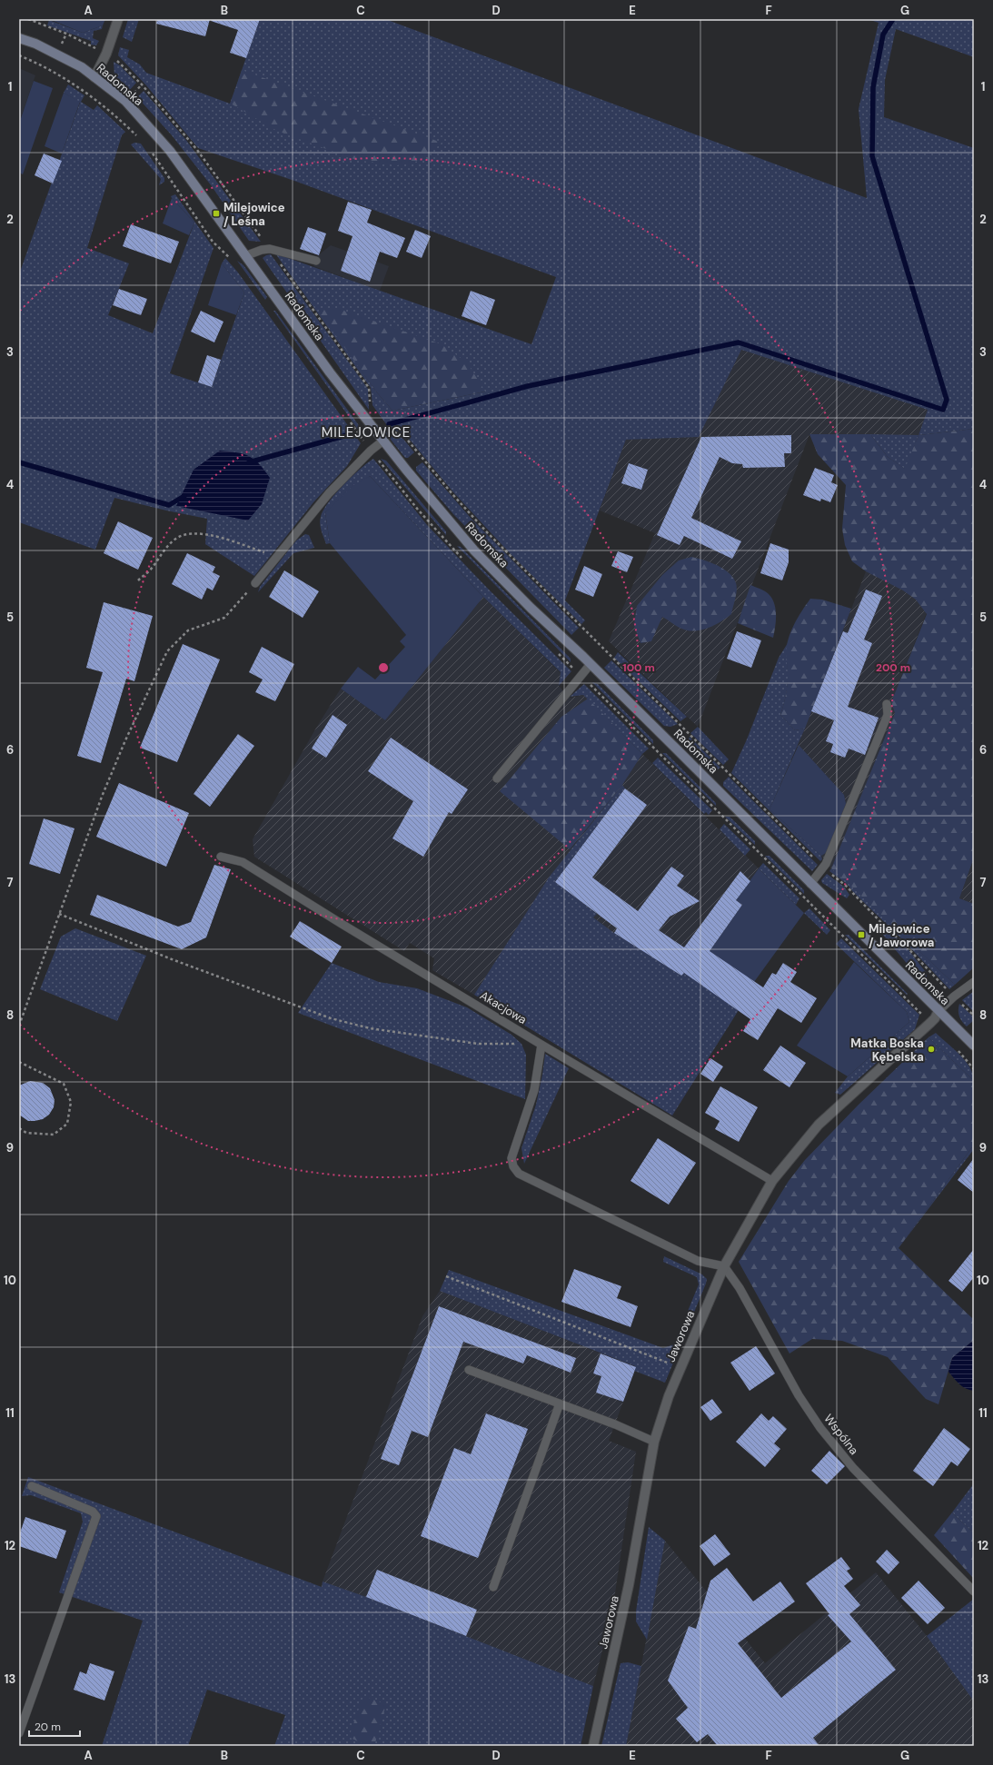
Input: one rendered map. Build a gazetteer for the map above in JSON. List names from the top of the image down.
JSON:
{
  "streets": {
    "main road": ["Radomska"],
    "street": ["Jaworowa"],
    "lane": ["Akacjowa", "Wspólna"]
  },
  "crossings": [
    ["Radomska", "Jaworowa"],
    ["Akacjowa", "Jaworowa"],
    ["Jaworowa", "Wspólna"]
  ],
  "districts": ["MILEJOWICE"],
  "places": {
    "transit": ["Milejowice / Leśna", "Milejowice / Jaworowa"],
    "other": ["Matka Boska Kębelska"]
  },
  "scale_bar": "20 m",
  "grid": {
    "columns": [
      "A",
      "B",
      "C",
      "D",
      "E",
      "F",
      "G"
    ],
    "rows": [
      "1",
      "2",
      "3",
      "4",
      "5",
      "6",
      "7",
      "8",
      "9",
      "10",
      "11",
      "12",
      "13"
    ]
  },
  "rings": ["100 m", "200 m"]
}
